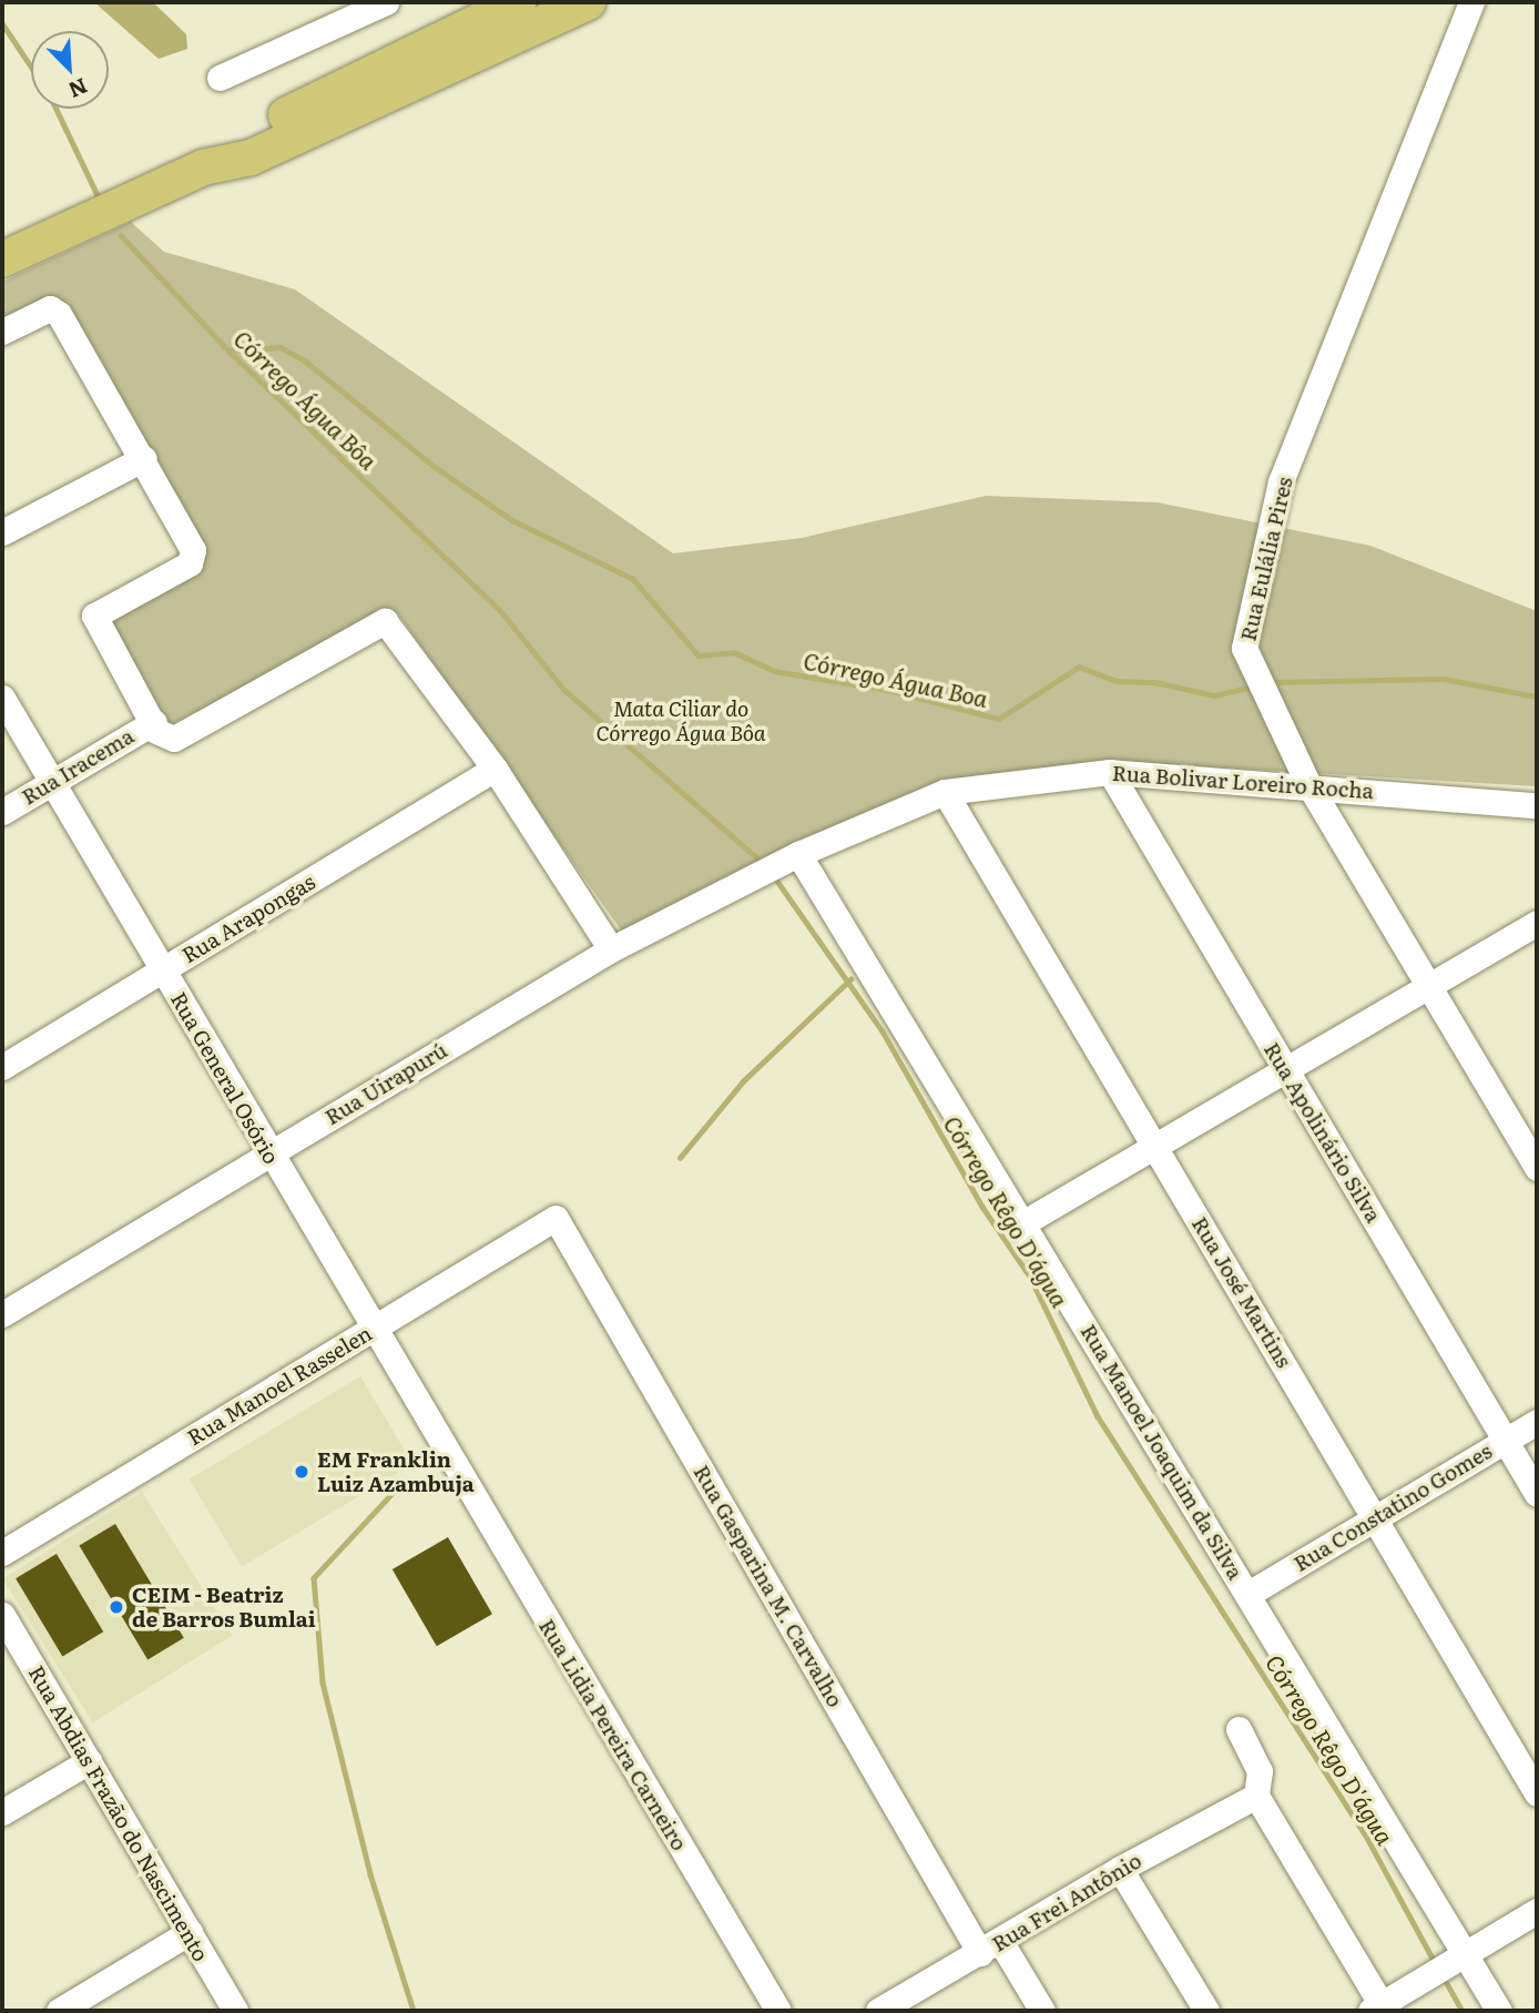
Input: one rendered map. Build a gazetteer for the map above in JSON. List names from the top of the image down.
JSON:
{
  "streets": {
    "street": [
      "Rua Eulália Pires",
      "Rua Iracema",
      "Rua Bolivar Loreiro Rocha",
      "Rua Arapongas",
      "Rua General Osório",
      "Rua Uirapurú",
      "Rua Apolinário Silva",
      "Rua José Martins",
      "Rua Manoel Rasselen",
      "Rua Manoel Joaquim da Silva",
      "Rua Constatino Gomes",
      "Rua Gasparina M. Carvalho",
      "Rua Lidia Pereira Carneiro",
      "Rua Abdias Frazão do Nascimento",
      "Rua Frei Antônio"
    ]
  },
  "crossings": [
    ["Rua Eulália Pires", "Rua Bolivar Loreiro Rocha"],
    ["Rua Iracema", "Rua General Osório"],
    ["Rua Bolivar Loreiro Rocha", "Rua Uirapurú"],
    ["Rua Bolivar Loreiro Rocha", "Rua Apolinário Silva"],
    ["Rua Bolivar Loreiro Rocha", "Rua José Martins"],
    ["Rua Bolivar Loreiro Rocha", "Rua Manoel Joaquim da Silva"],
    ["Rua Arapongas", "Rua General Osório"],
    ["Rua General Osório", "Rua Uirapurú"],
    ["Rua General Osório", "Rua Manoel Rasselen"],
    ["Rua General Osório", "Rua Lidia Pereira Carneiro"],
    ["Rua Uirapurú", "Rua Manoel Joaquim da Silva"],
    ["Rua Apolinário Silva", "Rua Constatino Gomes"],
    ["Rua José Martins", "Rua Constatino Gomes"],
    ["Rua Manoel Rasselen", "Rua Gasparina M. Carvalho"],
    ["Rua Manoel Joaquim da Silva", "Rua Constatino Gomes"],
    ["Rua Gasparina M. Carvalho", "Rua Frei Antônio"]
  ],
  "water": ["Córrego Água Bôa", "Córrego Água Boa", "Córrego Rêgo D'água"],
  "parks": ["Mata Ciliar do Córrego Água Bôa"],
  "places": ["EM Franklin Luiz Azambuja", "CEIM - Beatriz de Barros Bumlai"],
  "north": "bottom right"
}
